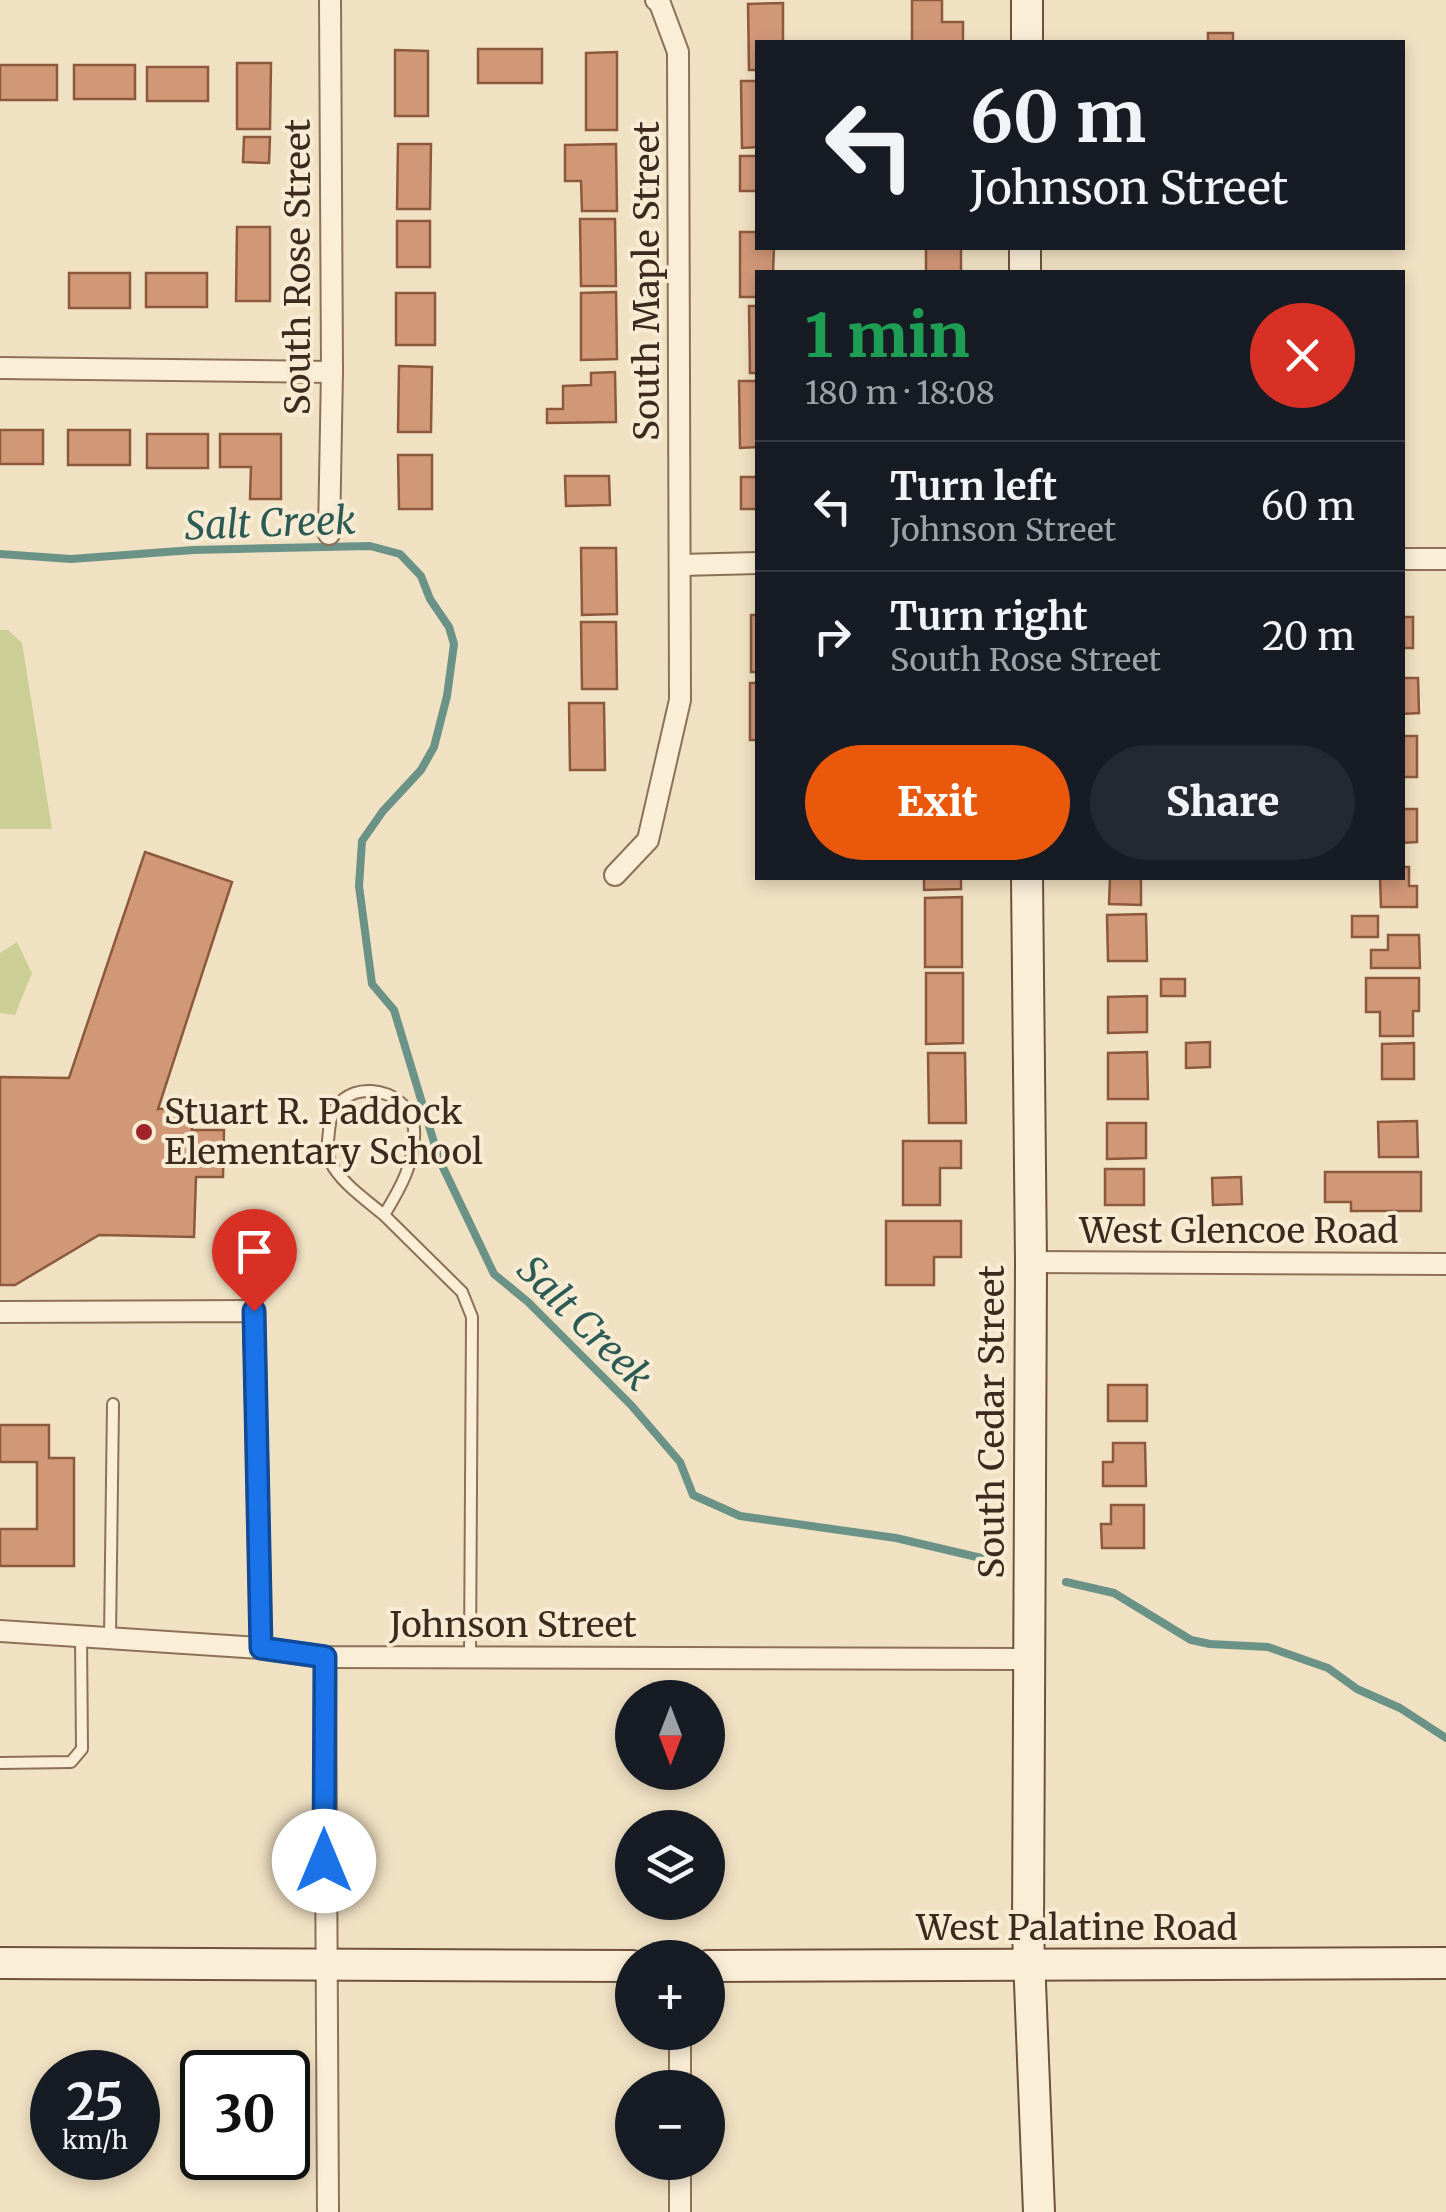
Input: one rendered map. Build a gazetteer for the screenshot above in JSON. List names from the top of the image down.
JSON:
{
  "streets": {
    "street": [
      "South Rose Street",
      "South Maple Street",
      "West Glencoe Road",
      "South Cedar Street",
      "Johnson Street",
      "West Palatine Road"
    ]
  },
  "crossings": [
    ["West Glencoe Road", "South Cedar Street"],
    ["South Cedar Street", "Johnson Street"],
    ["South Cedar Street", "West Palatine Road"]
  ],
  "water": ["Salt Creek"],
  "places": ["Stuart R. Paddock Elementary School"],
  "north": "bottom",
  "page": {
    "turn": ["60 m", "Johnson Street"],
    "heading": ["1 min", "180 m · 18:08"],
    "list": [
      {
        "name": "Turn left",
        "note": "Johnson Street",
        "value": "60 m"
      },
      {
        "name": "Turn right",
        "note": "South Rose Street",
        "value": "20 m"
      }
    ],
    "buttons": ["Exit", "Share"],
    "map_buttons": ["+", "−"],
    "speed": "25 km/h",
    "limit": "30"
  }
}
